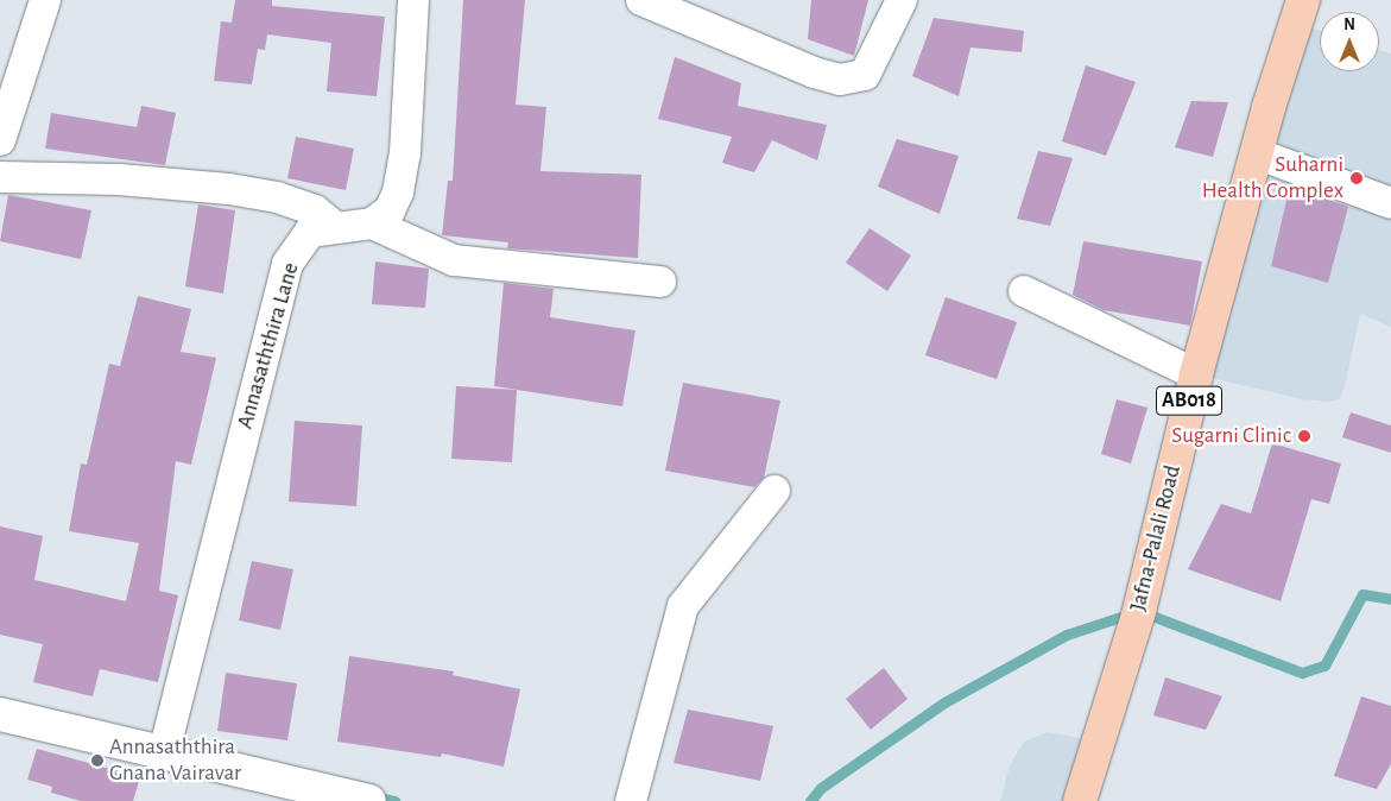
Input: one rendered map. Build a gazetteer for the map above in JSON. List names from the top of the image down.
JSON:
{
  "streets": {
    "main road": ["AB018", "Jafna-Palali Road"],
    "street": ["Annasaththira Lane"]
  },
  "places": ["Suharni Health Complex", "Sugarni Clinic", "Annasaththira Gnana Vairavar"],
  "north": "top"
}
